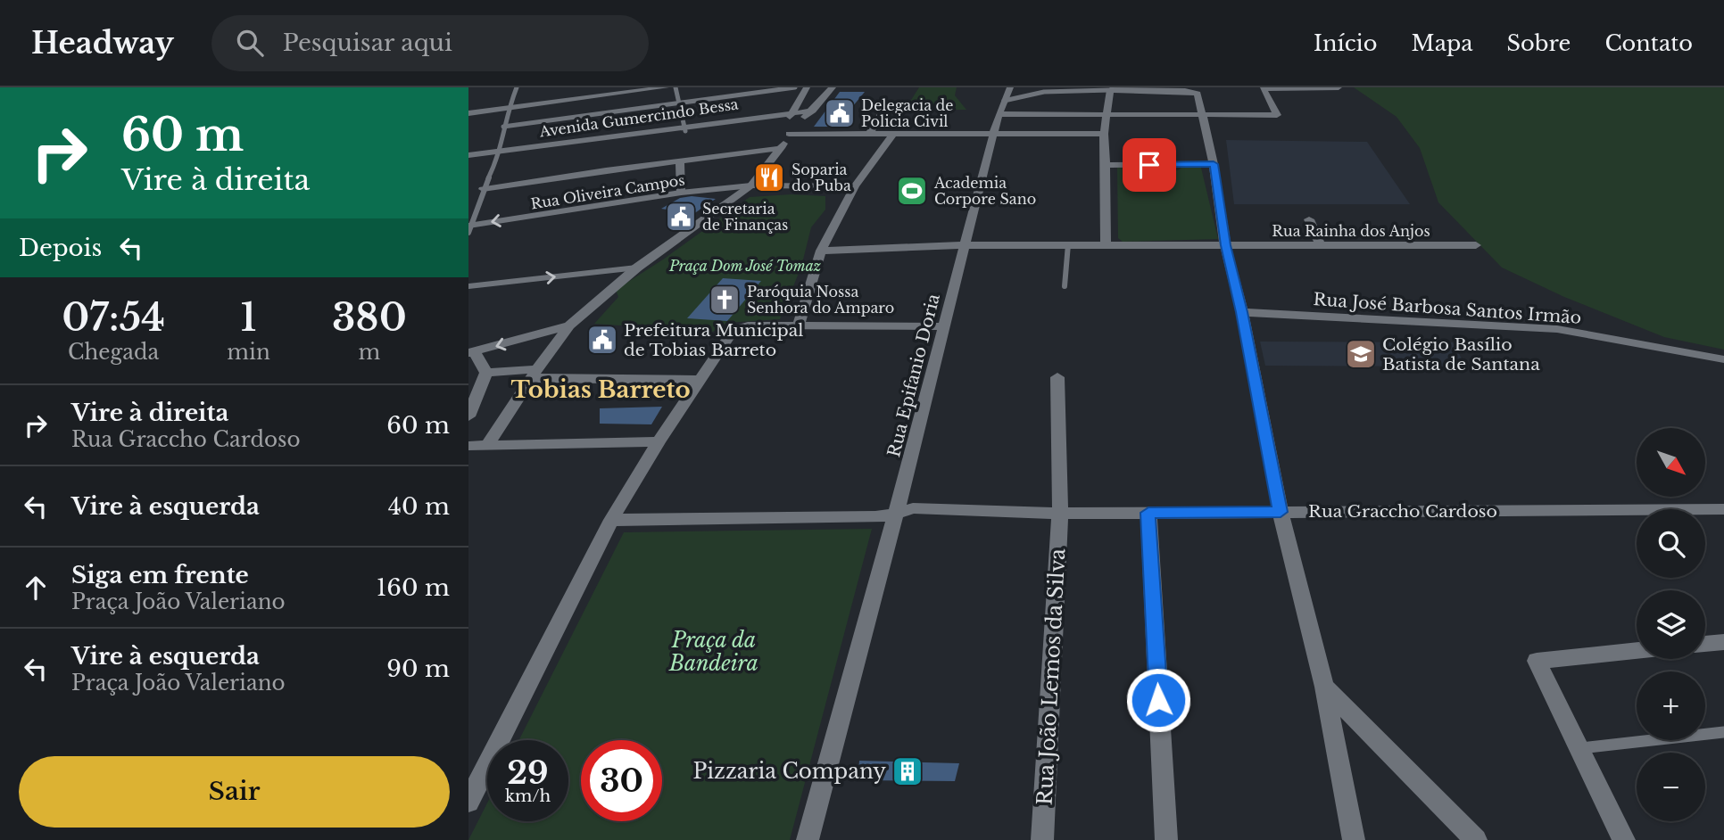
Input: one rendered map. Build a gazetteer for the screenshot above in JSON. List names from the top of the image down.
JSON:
{
  "streets": {
    "street": [
      "Avenida Gumercindo Bessa",
      "Rua Rainha dos Anjos",
      "Rua José Barbosa Santos Irmão",
      "Rua Epifanio Doria",
      "Rua Graccho Cardoso",
      "Rua João Lemos da Silva"
    ],
    "lane": ["Rua Oliveira Campos"]
  },
  "crossings": [
    ["Rua Rainha dos Anjos", "Rua Epifanio Doria"],
    ["Rua Epifanio Doria", "Rua Graccho Cardoso"],
    ["Rua Graccho Cardoso", "Rua João Lemos da Silva"]
  ],
  "districts": ["Tobias Barreto"],
  "parks": ["Praça Dom José Tomaz", "Praça da Bandeira"],
  "places": {
    "public building": ["Delegacia de Policia Civil", "Secretaria de Finanças", "Prefeitura Municipal de Tobias Barreto"],
    "restaurant": ["Soparia do Puba"],
    "sports": ["Academia Corpore Sano"],
    "church": ["Paróquia Nossa Senhora do Amparo"],
    "school or university": ["Colégio Basílio Batista de Santana"],
    "building": ["Pizzaria Company"]
  },
  "north": "bottom right",
  "page": {
    "header": "Headway",
    "search": "Pesquisar aqui",
    "nav": [
      "Início",
      "Mapa",
      "Sobre",
      "Contato"
    ],
    "turn": ["60 m", "Vire à direita"],
    "then": "Depois",
    "eta": [
      "07:54",
      "Chegada",
      "1",
      "min",
      "380",
      "m"
    ],
    "list": [
      {
        "name": "Vire à direita",
        "note": "Rua Graccho Cardoso",
        "value": "60 m"
      },
      {
        "name": "Vire à esquerda",
        "value": "40 m"
      },
      {
        "name": "Siga em frente",
        "note": "Praça João Valeriano",
        "value": "160 m"
      },
      {
        "name": "Vire à esquerda",
        "note": "Praça João Valeriano",
        "value": "90 m"
      }
    ],
    "map_buttons": ["+", "−"],
    "speed": "29 km/h",
    "limit": "30",
    "buttons": "Sair"
  }
}
